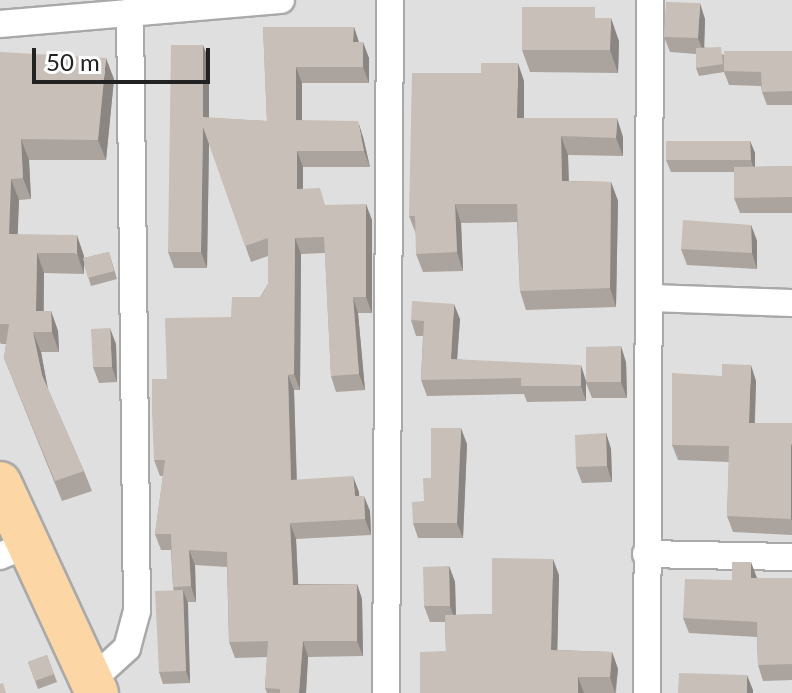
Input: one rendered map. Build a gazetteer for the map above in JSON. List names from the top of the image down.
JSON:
{
  "scale_bar": "50 m"
}
